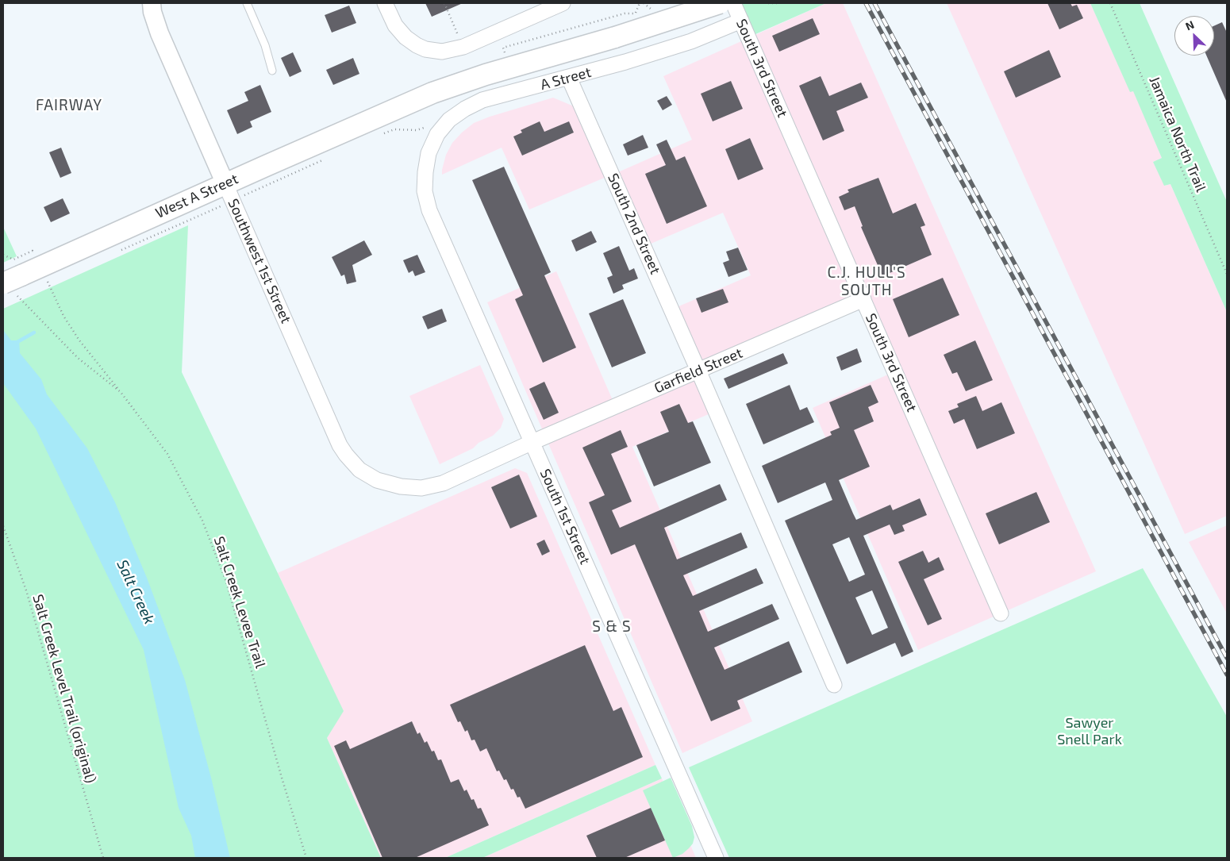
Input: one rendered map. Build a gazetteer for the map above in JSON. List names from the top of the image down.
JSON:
{
  "streets": {
    "main road": ["A Street", "West A Street"],
    "street": [
      "South 3rd Street",
      "South 2nd Street",
      "Southwest 1st Street",
      "Garfield Street",
      "South 1st Street"
    ],
    "path": ["Jamaica North Trail", "Salt Creek Levee Trail", "Salt Creek Level Trail (original)"]
  },
  "crossings": [
    ["South 3rd Street", "A Street"],
    ["South 3rd Street", "Garfield Street"],
    ["A Street", "West A Street"],
    ["A Street", "South 2nd Street"],
    ["A Street", "South 1st Street"],
    ["West A Street", "Southwest 1st Street"],
    ["West A Street", "Salt Creek Levee Trail"],
    ["South 2nd Street", "Garfield Street"],
    ["Southwest 1st Street", "Garfield Street"],
    ["Southwest 1st Street", "South 1st Street"],
    ["Garfield Street", "South 1st Street"]
  ],
  "districts": ["FAIRWAY", "C.J. HULL'S SOUTH", "S & S"],
  "water": ["Salt Creek"],
  "parks": ["Sawyer Snell Park"],
  "north": "top left"
}
